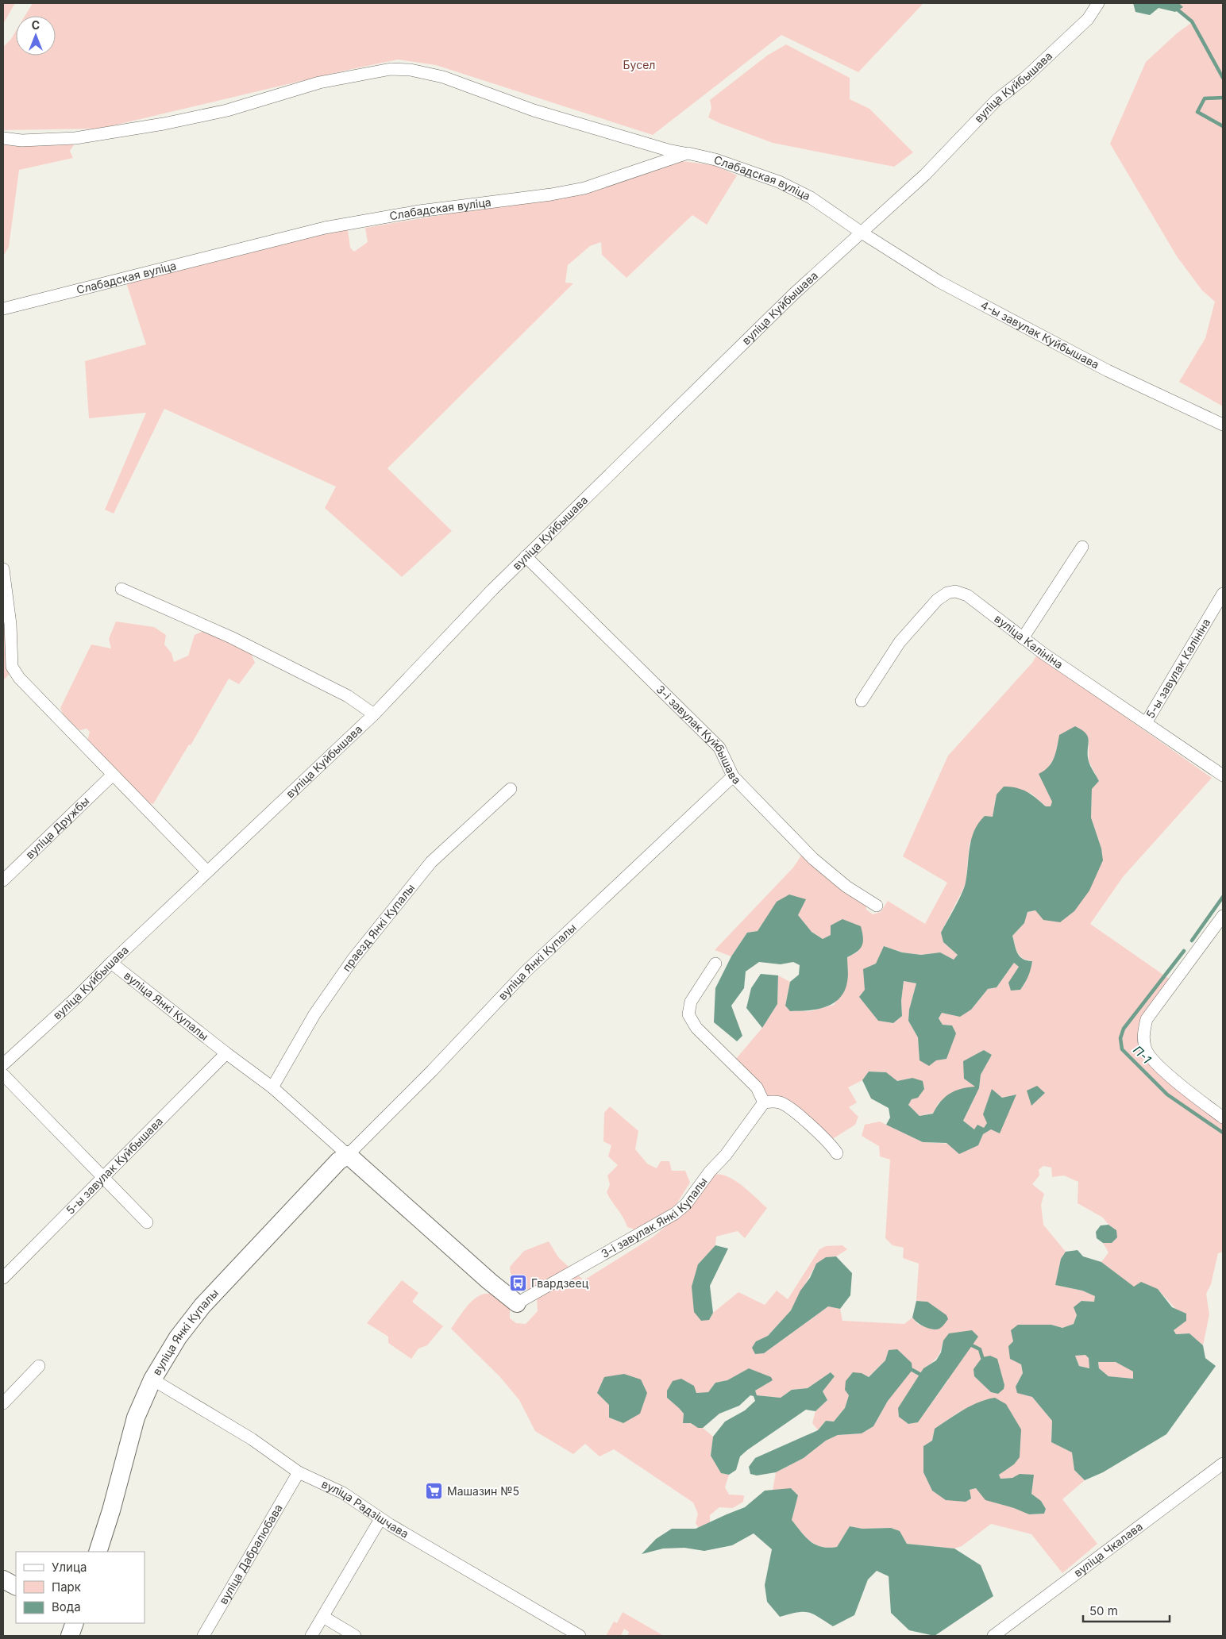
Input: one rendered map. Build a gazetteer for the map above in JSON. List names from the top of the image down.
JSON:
{
  "streets": {
    "street": [
      "вуліца Куйбышава",
      "Слабадская вуліца",
      "4-ы завулак Куйбышава",
      "вуліца Калініна",
      "5-ы завулак Калініна",
      "3-і завулак Куйбышава",
      "вуліца Дружбы",
      "праезд Янкі Купалы",
      "вуліца Янкі Купалы",
      "5-ы завулак Куйбышава",
      "3-і завулак Янкі Купалы",
      "вуліца Радзішчава",
      "вуліца Чкалава",
      "вуліца Дабралюбава"
    ]
  },
  "crossings": [
    ["вуліца Куйбышава", "Слабадская вуліца"],
    ["вуліца Куйбышава", "4-ы завулак Куйбышава"],
    ["вуліца Куйбышава", "3-і завулак Куйбышава"],
    ["вуліца Куйбышава", "вуліца Янкі Купалы"],
    ["Слабадская вуліца", "4-ы завулак Куйбышава"],
    ["вуліца Калініна", "5-ы завулак Калініна"],
    ["3-і завулак Куйбышава", "вуліца Янкі Купалы"],
    ["праезд Янкі Купалы", "вуліца Янкі Купалы"],
    ["вуліца Янкі Купалы", "5-ы завулак Куйбышава"],
    ["вуліца Янкі Купалы", "3-і завулак Янкі Купалы"],
    ["вуліца Янкі Купалы", "вуліца Радзішчава"],
    ["вуліца Радзішчава", "вуліца Дабралюбава"]
  ],
  "water": ["П-1"],
  "parks": ["Бусел"],
  "places": {
    "bus stop": ["Гвардзеец"],
    "supermarket": ["Машазин №5"]
  },
  "legend": ["Улица", "Парк", "Вода"],
  "scale_bar": "50 m",
  "north": "top"
}
